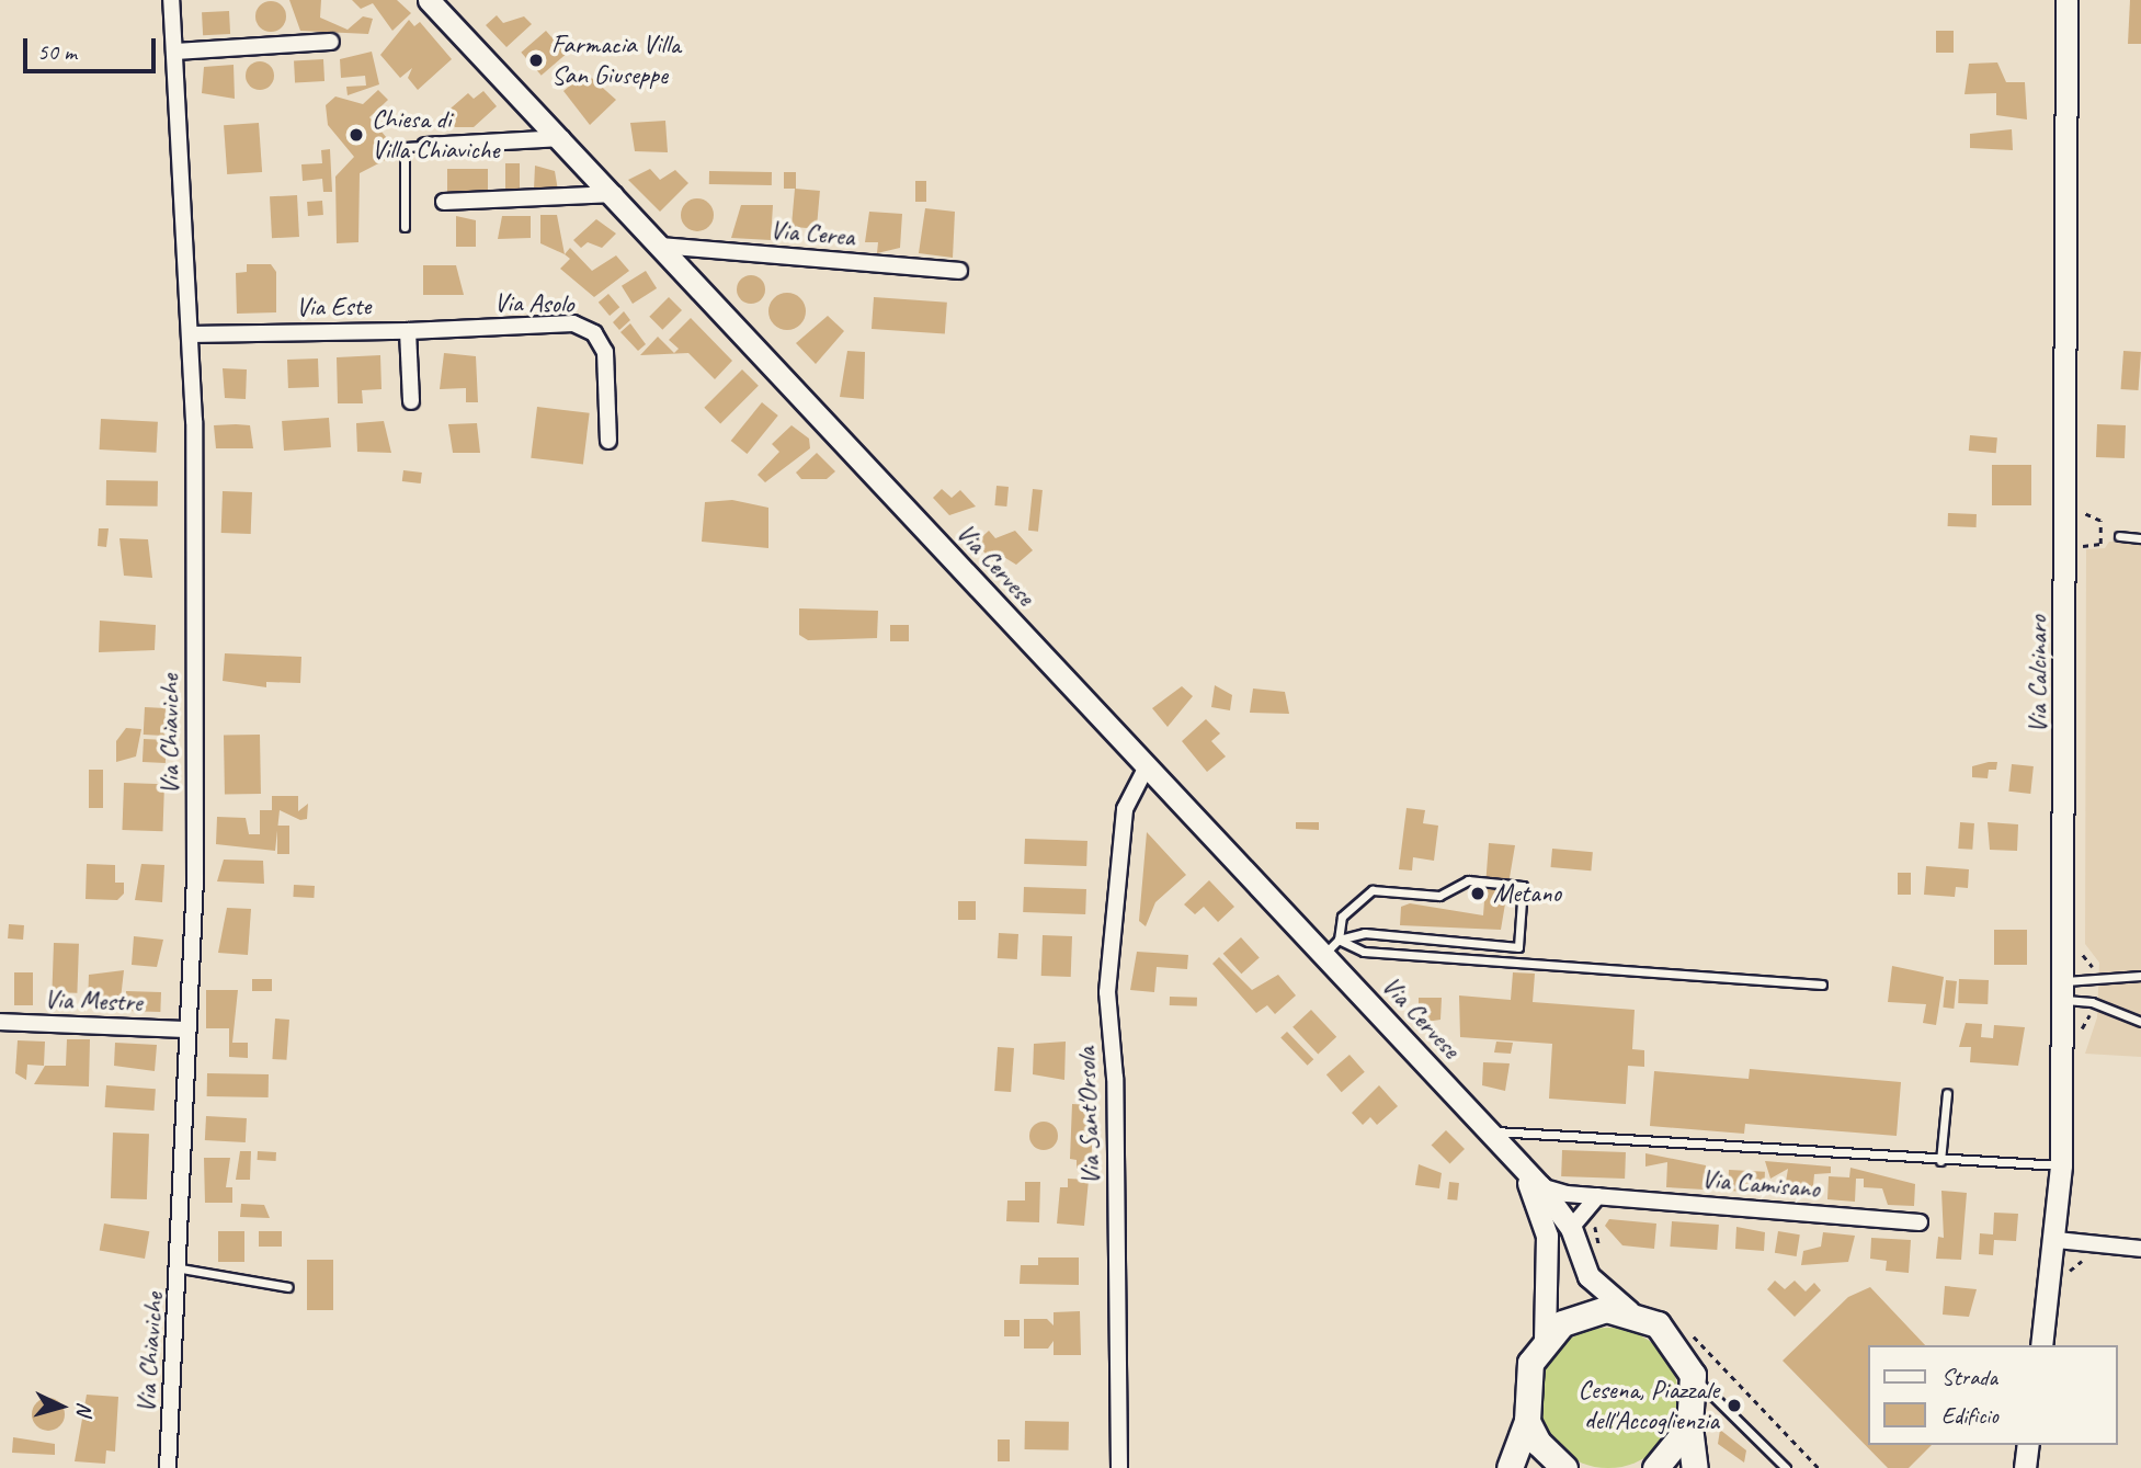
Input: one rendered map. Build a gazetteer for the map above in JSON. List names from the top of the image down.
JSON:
{
  "streets": {
    "main road": ["Via Cervese", "Via Calcinaro"],
    "street": [
      "Via Cerea",
      "Via Asolo",
      "Via Este",
      "Via Chiaviche",
      "Via Mestre",
      "Via Sant'Orsola",
      "Via Camisano"
    ]
  },
  "crossings": [
    ["Via Cerea", "Via Cervese"],
    ["Via Asolo", "Via Este"],
    ["Via Este", "Via Chiaviche"],
    ["Via Cervese", "Via Sant'Orsola"],
    ["Via Cervese", "Via Camisano"],
    ["Via Chiaviche", "Via Mestre"]
  ],
  "places": [
    "Farmacia Villa San Giuseppe",
    "Chiesa di Villa Chiaviche",
    "Metano",
    "Cesena, Piazzale dell'Accoglienzia"
  ],
  "legend": ["Strada", "Edificio"],
  "scale_bar": "50 m",
  "north": "right"
}
